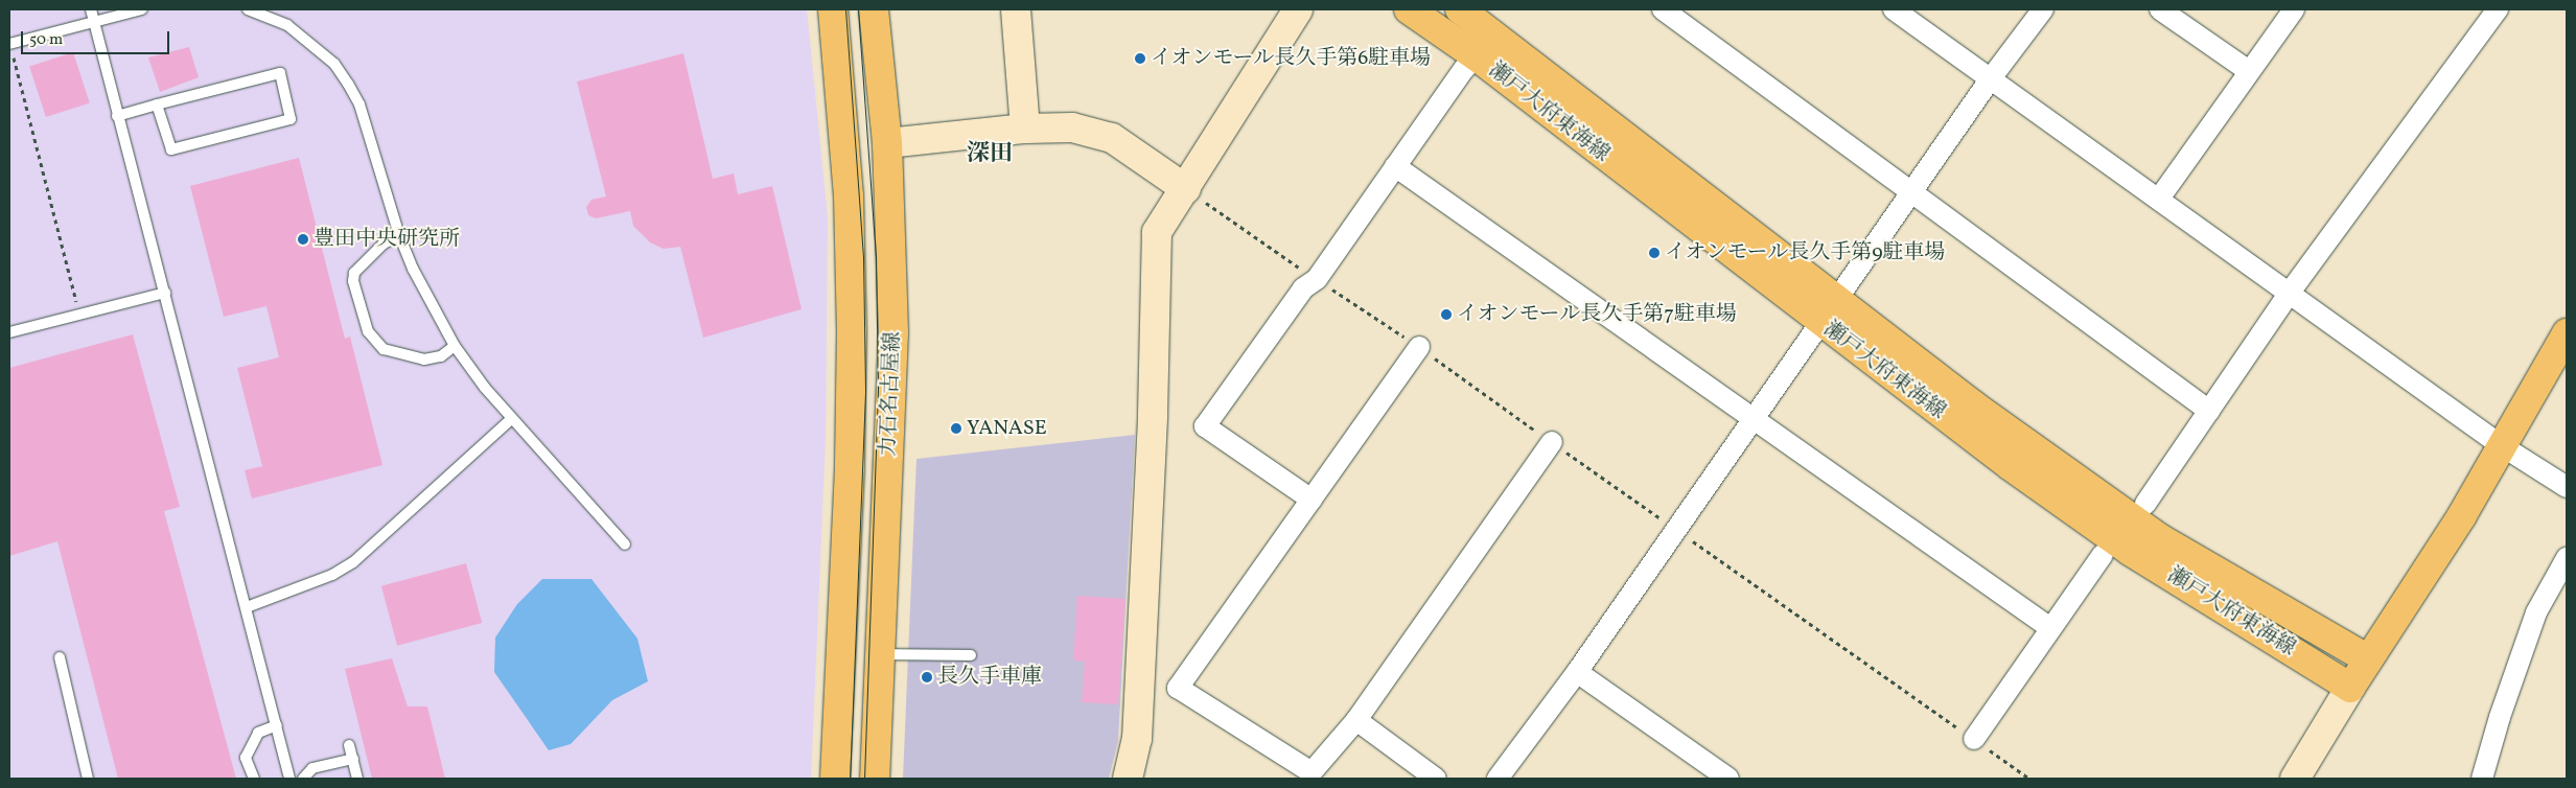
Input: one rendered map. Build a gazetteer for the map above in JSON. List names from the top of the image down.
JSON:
{
  "streets": {
    "main road": ["瀬戸大府東海線", "力石名古屋線"]
  },
  "districts": ["深田"],
  "places": [
    "イオンモール長久手第6駐車場",
    "豊田中央研究所",
    "イオンモール長久手第9駐車場",
    "イオンモール長久手第7駐車場",
    "YANASE",
    "長久手車庫"
  ],
  "scale_bar": "50 m"
}
